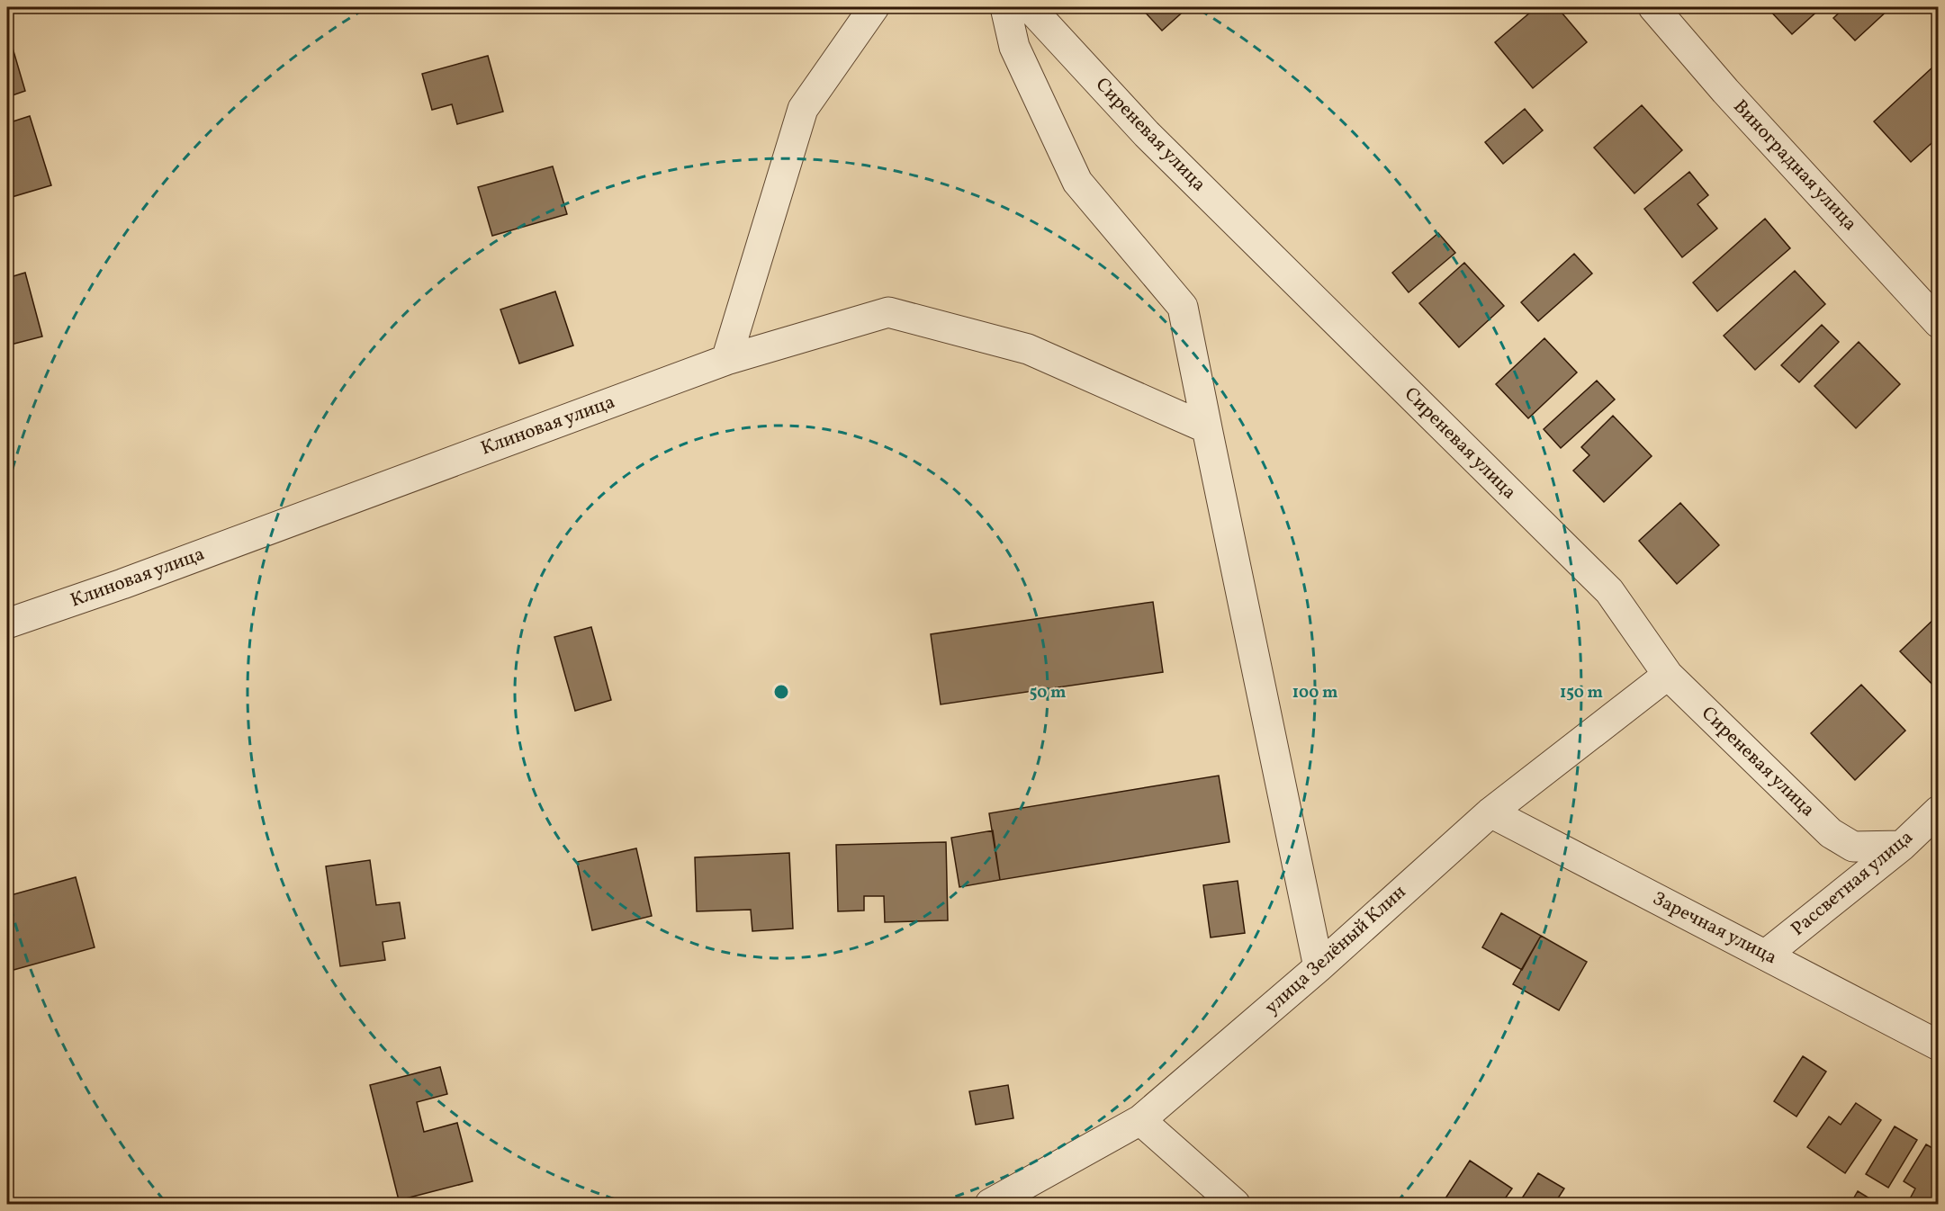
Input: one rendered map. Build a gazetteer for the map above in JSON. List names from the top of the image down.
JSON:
{
  "streets": {
    "street": [
      "Сиреневая улица",
      "Виноградная улица",
      "Клиновая улица",
      "Рассветная улица",
      "Заречная улица",
      "улица Зелёный Клин"
    ]
  },
  "crossings": [
    ["Сиреневая улица", "Рассветная улица"],
    ["Сиреневая улица", "улица Зелёный Клин"],
    ["Рассветная улица", "Заречная улица"],
    ["Заречная улица", "улица Зелёный Клин"]
  ],
  "rings": ["50 m", "100 m", "150 m"]
}
